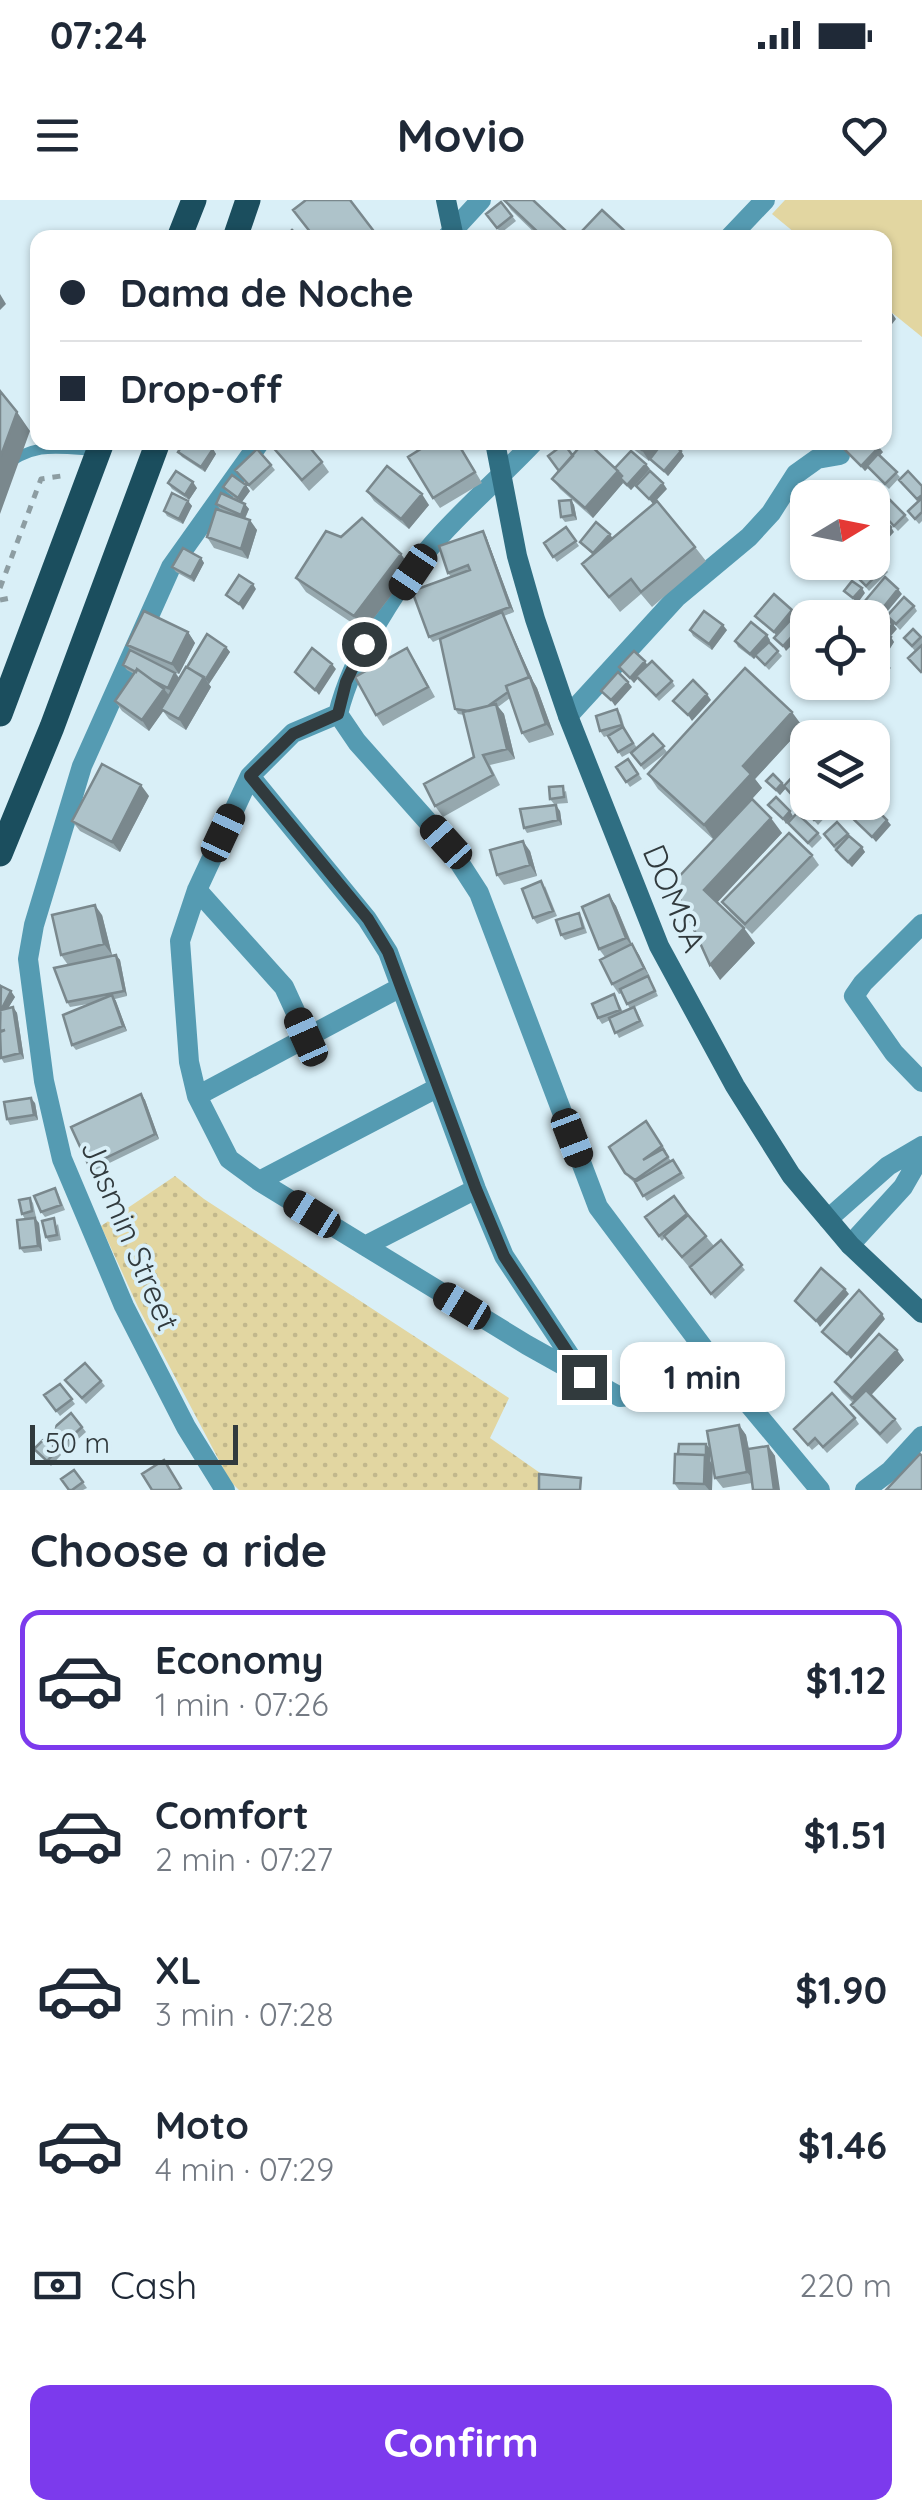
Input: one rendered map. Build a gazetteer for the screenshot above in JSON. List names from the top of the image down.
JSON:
{
  "streets": {
    "main road": ["DOMSA"],
    "street": ["Jasmin Street"]
  },
  "scale_bar": "50 m",
  "north": "right",
  "page": {
    "status": "07:24",
    "header": "Movio",
    "banner": ["Dama de Noche", "Drop-off"],
    "bubble": "1 min",
    "scale": "50 m",
    "heading": "Choose a ride",
    "list": [
      {
        "name": "Economy",
        "note": "1 min · 07:26",
        "value": "$1.12"
      },
      {
        "name": "Comfort",
        "note": "2 min · 07:27",
        "value": "$1.51"
      },
      {
        "name": "XL",
        "note": "3 min · 07:28",
        "value": "$1.90"
      },
      {
        "name": "Moto",
        "note": "4 min · 07:29",
        "value": "$1.46"
      }
    ],
    "pay": ["Cash", "220 m"],
    "buttons": "Confirm"
  }
}
